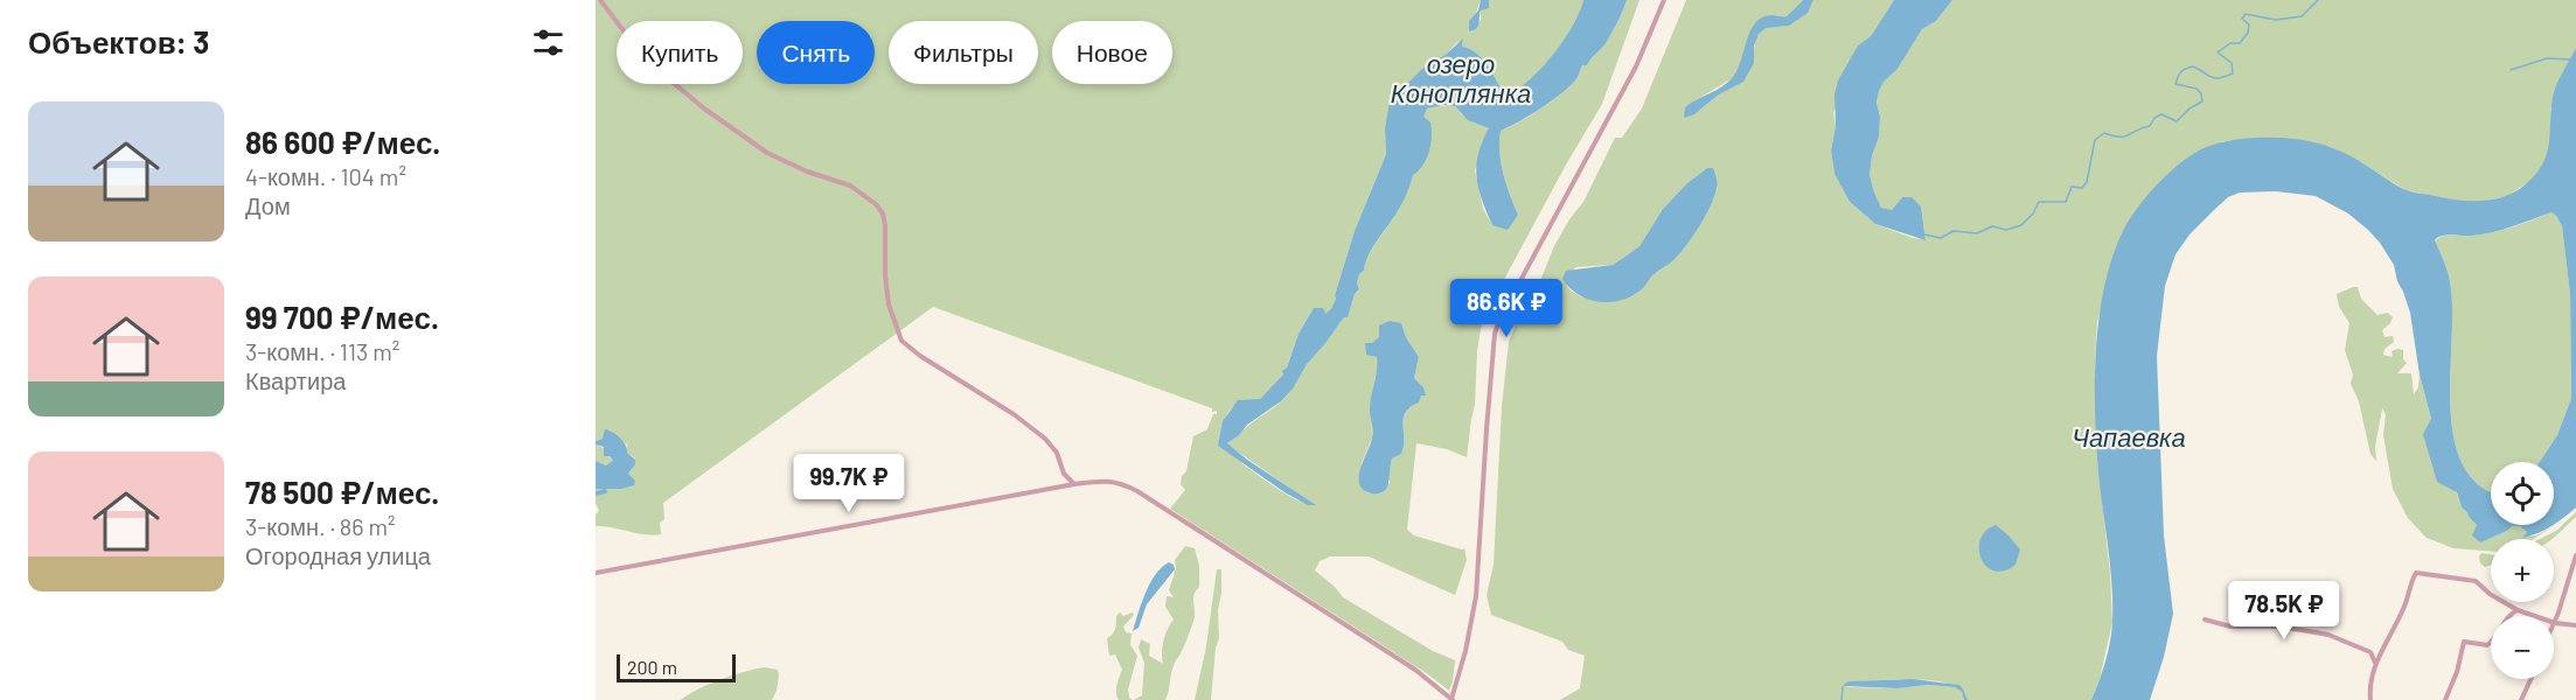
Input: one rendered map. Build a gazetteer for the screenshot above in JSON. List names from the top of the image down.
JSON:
{
  "water": ["озеро Коноплянка", "Чапаевка"],
  "scale_bar": "200 m",
  "page": {
    "heading": "Объектов: 3",
    "chip": [
      "Купить",
      "Снять",
      "Фильтры",
      "Новое"
    ],
    "list": [
      {
        "name": "86 600 ₽/мес.",
        "note": "4-комн. · 104 m² · Дом"
      },
      {
        "name": "99 700 ₽/мес.",
        "note": "3-комн. · 113 m² · Квартира"
      },
      {
        "name": "78 500 ₽/мес.",
        "note": "3-комн. · 86 m² · Огородная улица"
      }
    ],
    "price": ["86.6K ₽", "99.7K ₽", "78.5K ₽"],
    "map_buttons": ["+", "−"],
    "scale": "200 m"
  }
}
